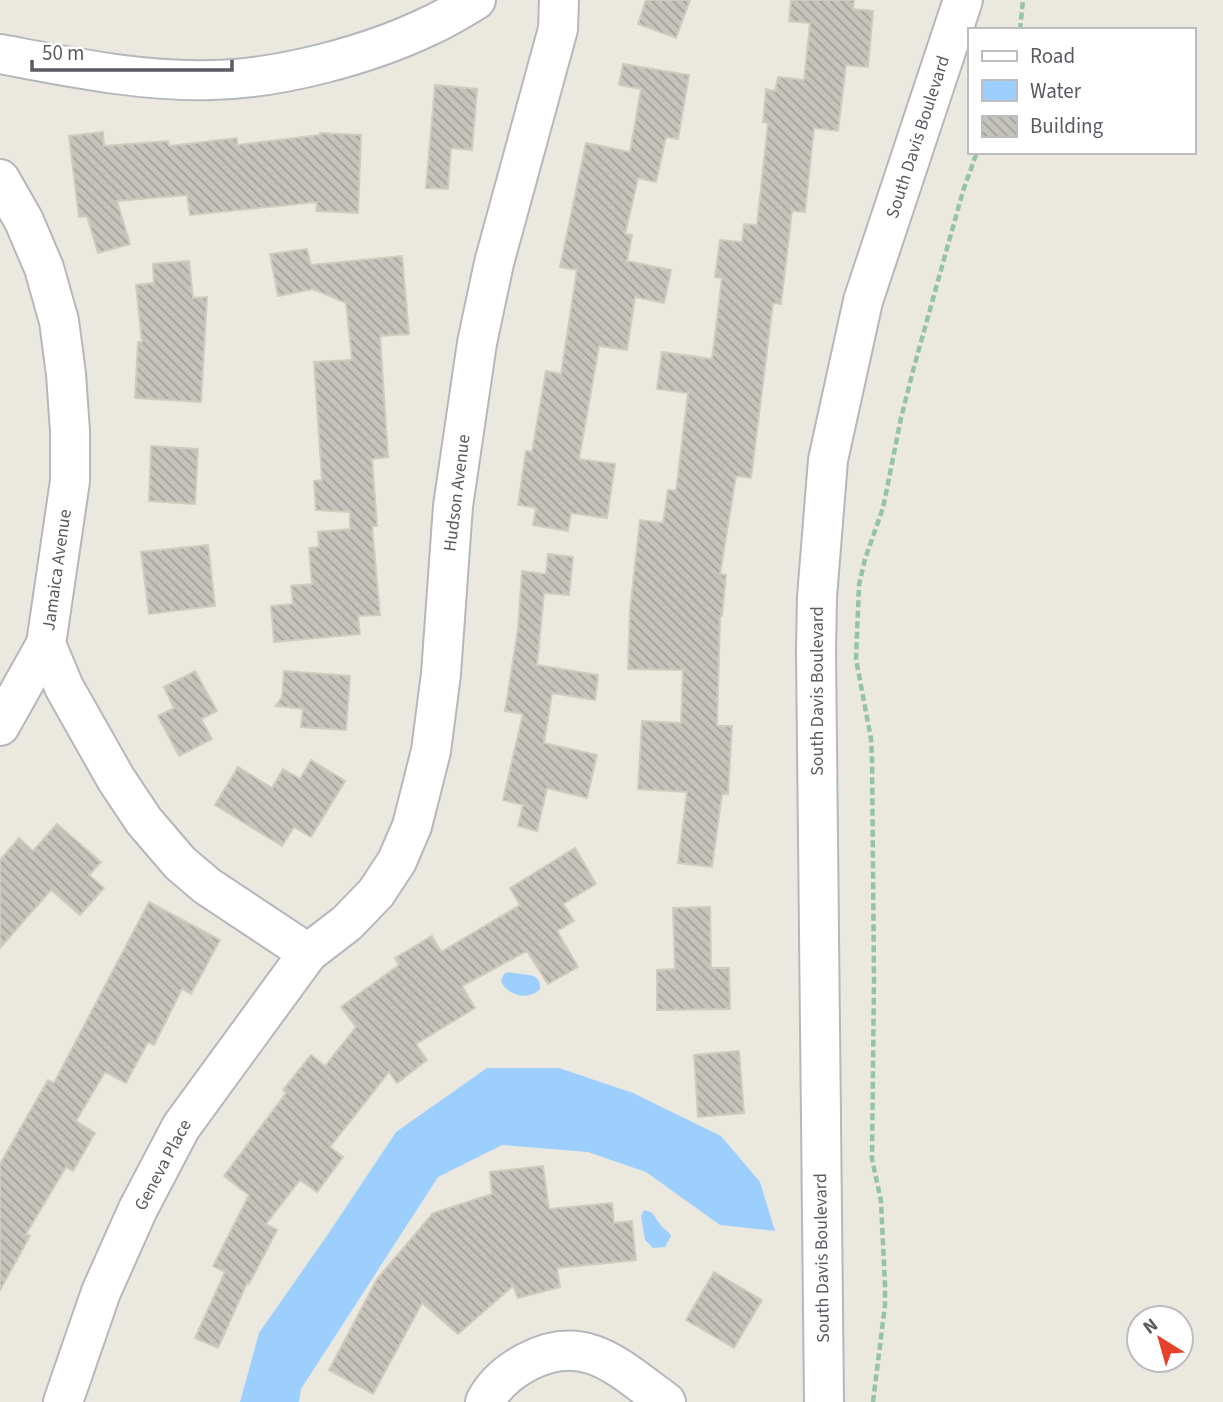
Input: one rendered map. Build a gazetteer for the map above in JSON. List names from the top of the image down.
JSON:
{
  "streets": {
    "street": [
      "South Davis Boulevard",
      "Hudson Avenue",
      "Jamaica Avenue",
      "Geneva Place"
    ]
  },
  "crossings": [
    ["Hudson Avenue", "Jamaica Avenue"],
    ["Hudson Avenue", "Geneva Place"],
    ["Jamaica Avenue", "Geneva Place"]
  ],
  "legend": ["Road", "Water", "Building"],
  "scale_bar": "50 m",
  "north": "top left"
}
